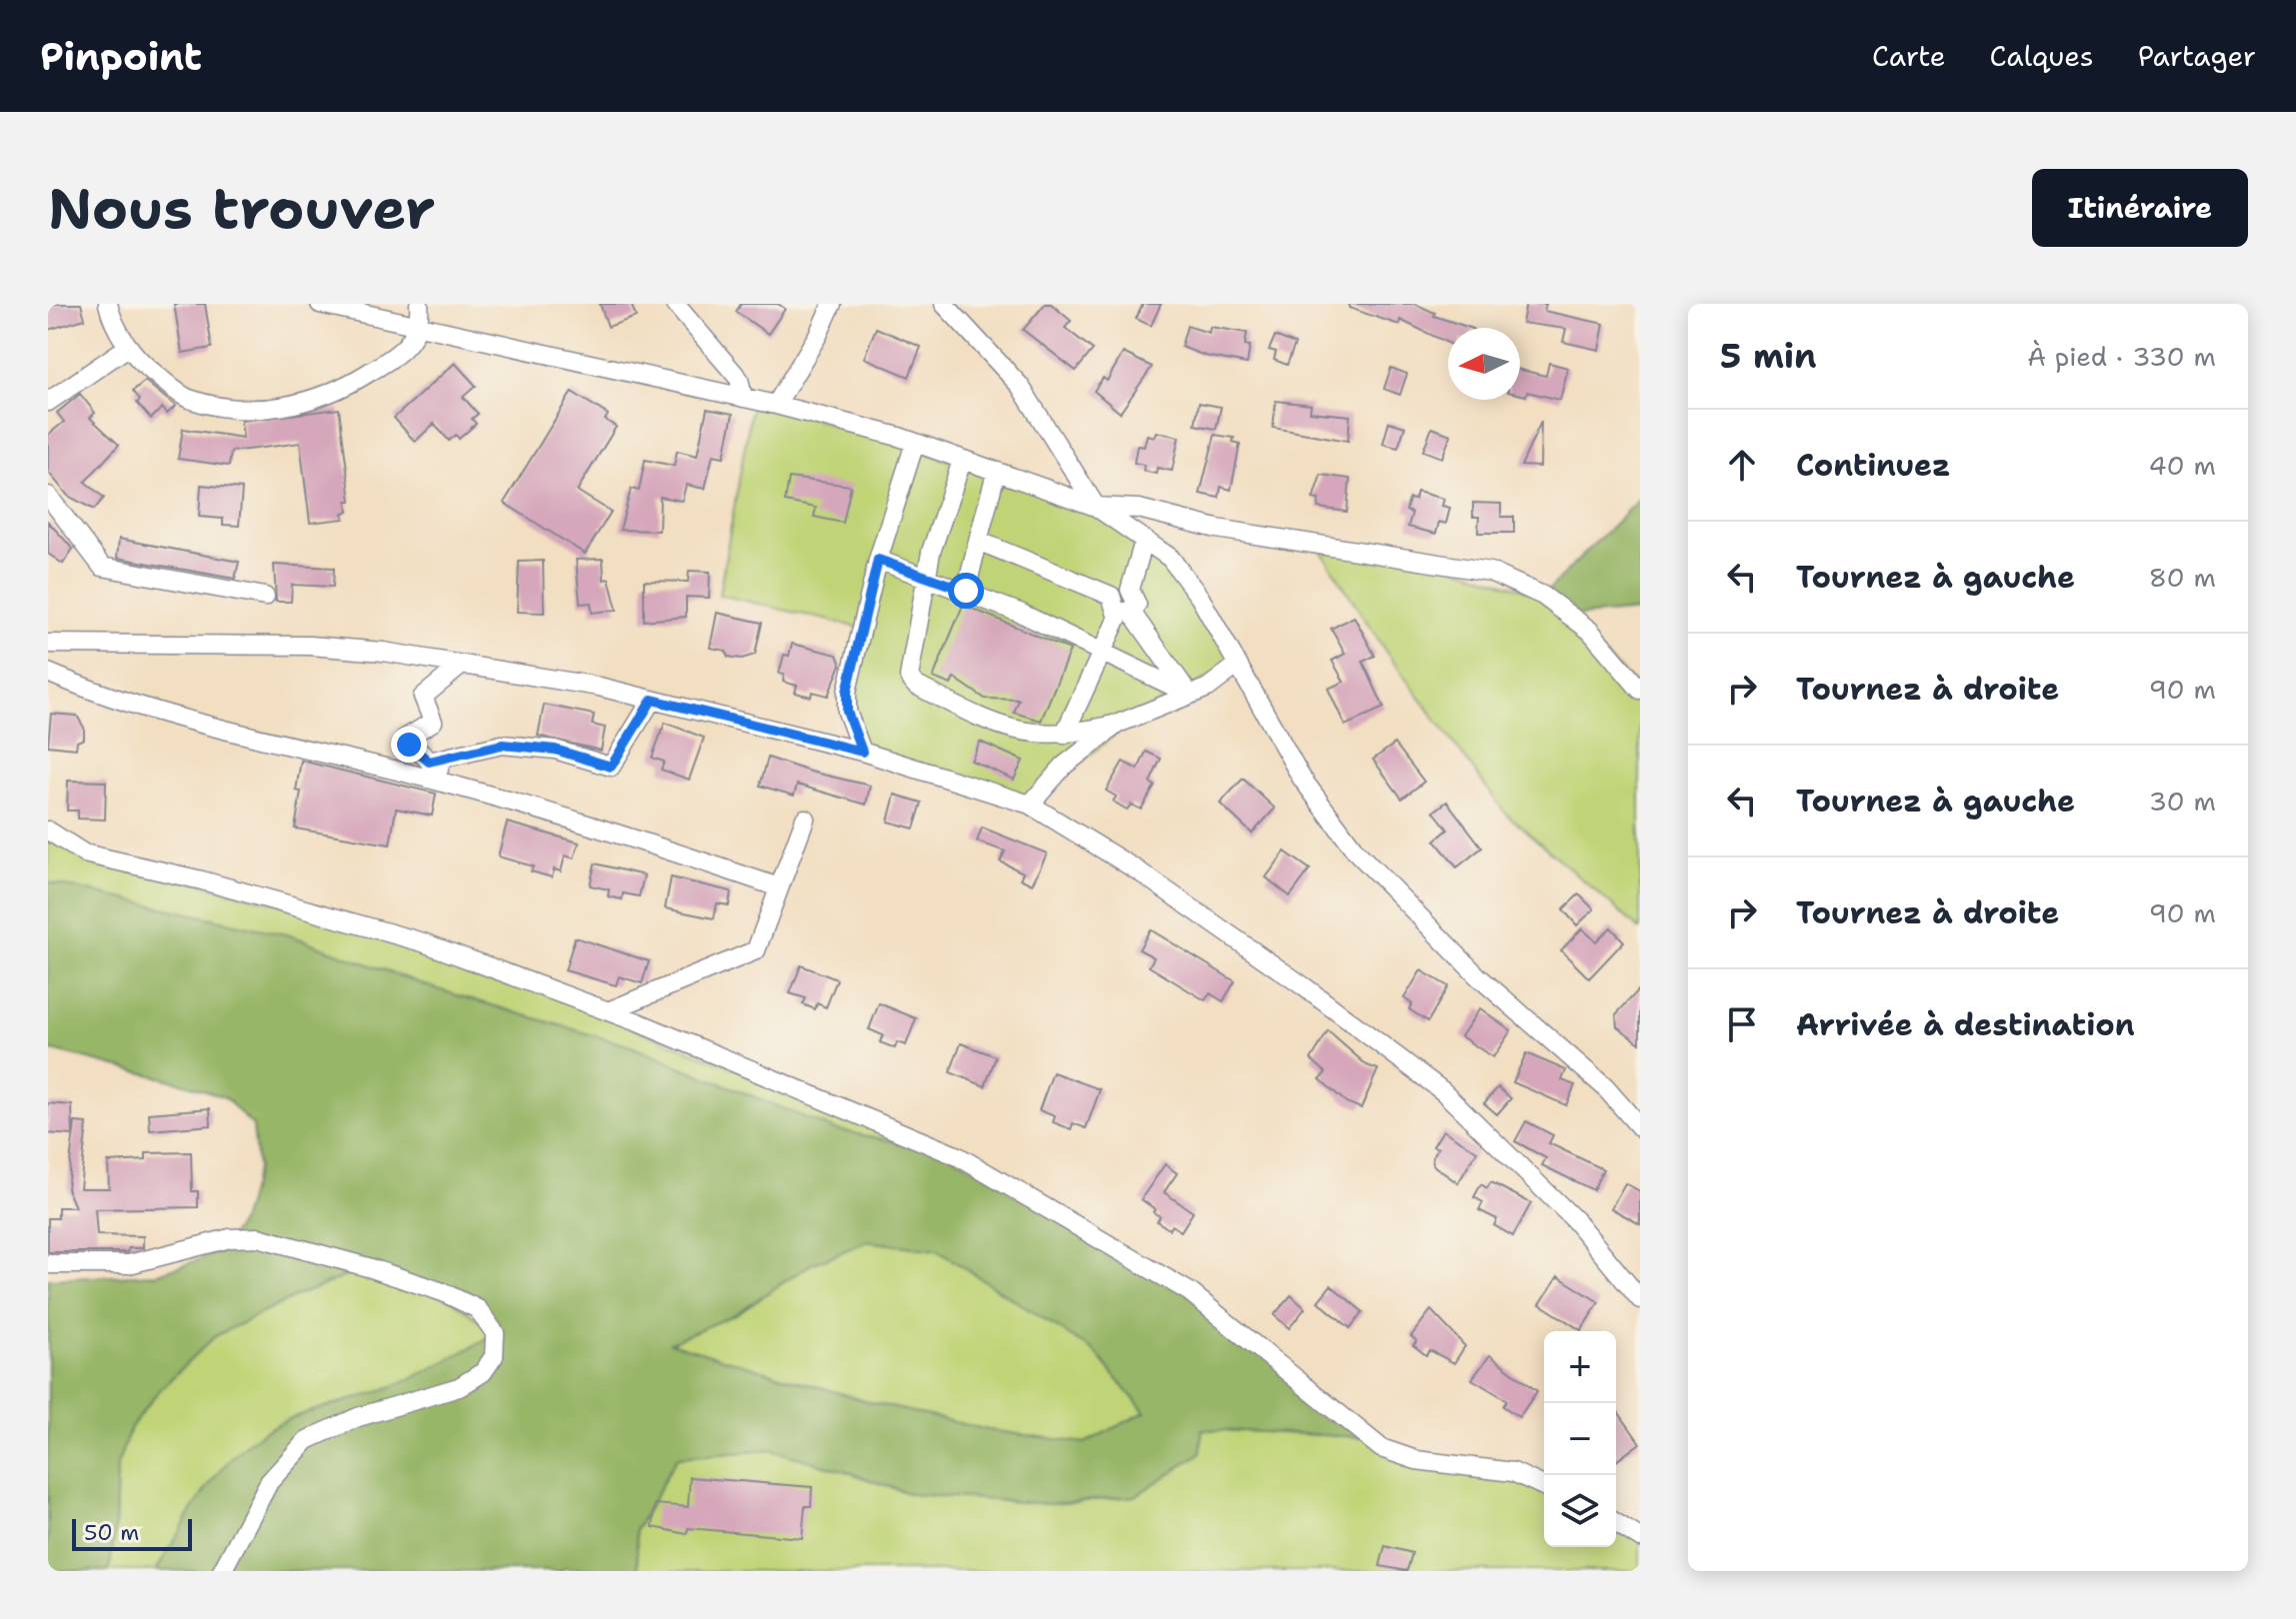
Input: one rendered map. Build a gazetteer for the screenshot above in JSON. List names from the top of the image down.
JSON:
{
  "scale_bar": "50 m",
  "north": "left",
  "page": {
    "header": "Pinpoint",
    "nav": ["Carte", "Calques", "Partager"],
    "buttons": "Itinéraire",
    "title": "Nous trouver",
    "heading": ["5 min", "À pied · 330 m"],
    "list": [
      ["Continuez", "40 m"],
      ["Tournez à gauche", "80 m"],
      ["Tournez à droite", "90 m"],
      ["Tournez à gauche", "30 m"],
      ["Tournez à droite", "90 m"],
      "Arrivée à destination"
    ],
    "map_buttons": ["+", "−"],
    "scale": "50 m"
  }
}
